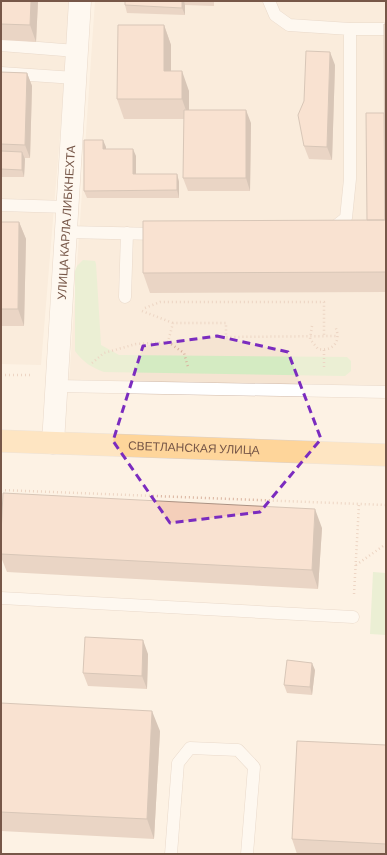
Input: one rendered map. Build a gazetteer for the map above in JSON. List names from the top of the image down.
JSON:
{
  "streets": {
    "main road": ["СВЕТЛАНСКАЯ УЛИЦА"],
    "street": ["УЛИЦА КАРЛА ЛИБКНЕХТА"]
  },
  "crossings": [
    ["УЛИЦА КАРЛА ЛИБКНЕХТА", "СВЕТЛАНСКАЯ УЛИЦА"]
  ]
}
